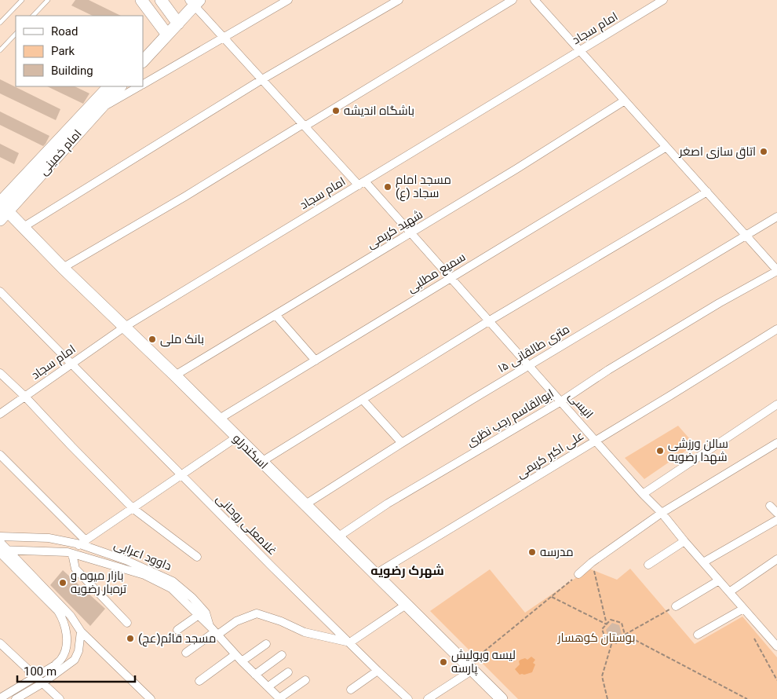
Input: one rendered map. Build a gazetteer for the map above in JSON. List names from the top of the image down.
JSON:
{
  "streets": {
    "main road": ["امام خمینی", "اسکندرلو"],
    "street": [
      "امام سجاد",
      "شهید کریمی",
      "سمیع مطلبی",
      "۱۵ متری طالقانی",
      "انیسی",
      "ابوالقاسم رجب نظری",
      "علی اکبر کریمی",
      "غلامعلی روحانی",
      "داوود اعرابی"
    ]
  },
  "crossings": [
    ["امام سجاد", "انیسی"],
    ["امام سجاد", "اسکندرلو"],
    ["امام سجاد", "غلامعلی روحانی"],
    ["امام خمینی", "اسکندرلو"],
    ["شهید کریمی", "انیسی"],
    ["شهید کریمی", "اسکندرلو"],
    ["سمیع مطلبی", "انیسی"],
    ["سمیع مطلبی", "اسکندرلو"],
    ["۱۵ متری طالقانی", "انیسی"],
    ["۱۵ متری طالقانی", "اسکندرلو"],
    ["انیسی", "ابوالقاسم رجب نظری"],
    ["انیسی", "علی اکبر کریمی"],
    ["ابوالقاسم رجب نظری", "اسکندرلو"],
    ["اسکندرلو", "علی اکبر کریمی"]
  ],
  "districts": ["شهرک رضویه"],
  "parks": ["بوستان کوهسار"],
  "places": [
    "باشگاه اندیشه",
    "اتاق سازی اصغر",
    "مسجد امام سجاد (ع)",
    "بانک ملی",
    "سالن ورزشی شهدا رضویه",
    "مدرسه",
    "بازار میوه و تره‌بار رضویه",
    "مسجد قائم(عج)",
    "لیسه وپولیش پارسه"
  ],
  "legend": ["Road", "Park", "Building"],
  "scale_bar": "100 m"
}
